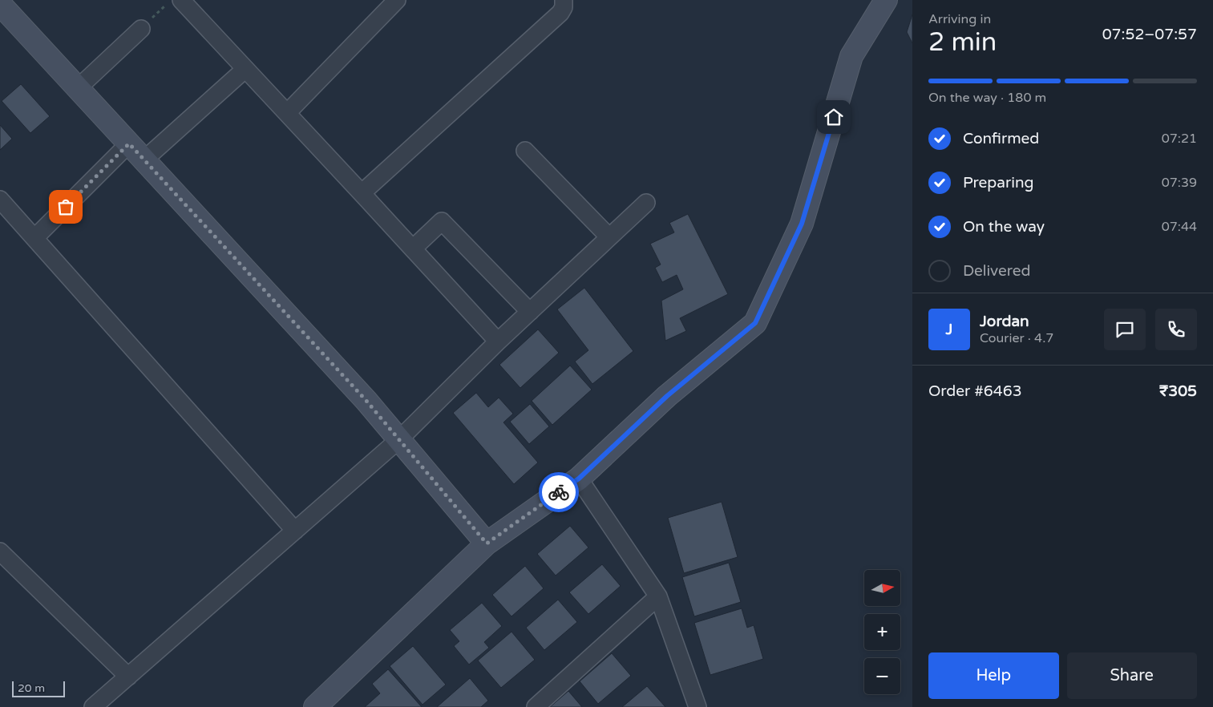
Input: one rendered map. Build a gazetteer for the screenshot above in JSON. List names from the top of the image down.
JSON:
{
  "scale_bar": "20 m",
  "north": "right",
  "page": {
    "heading": ["2 min", "Arriving in", "07:52–07:57"],
    "panel": [
      "Jordan",
      "Courier · 4.7",
      "Order #6463",
      "₹305"
    ],
    "bar": "On the way · 180 m",
    "list": [
      ["Confirmed", "07:21"],
      ["Preparing", "07:39"],
      ["On the way", "07:44"],
      "Delivered"
    ],
    "round": "J",
    "map_buttons": ["+", "−"],
    "buttons": ["Help", "Share"],
    "scale": "20 m"
  }
}
